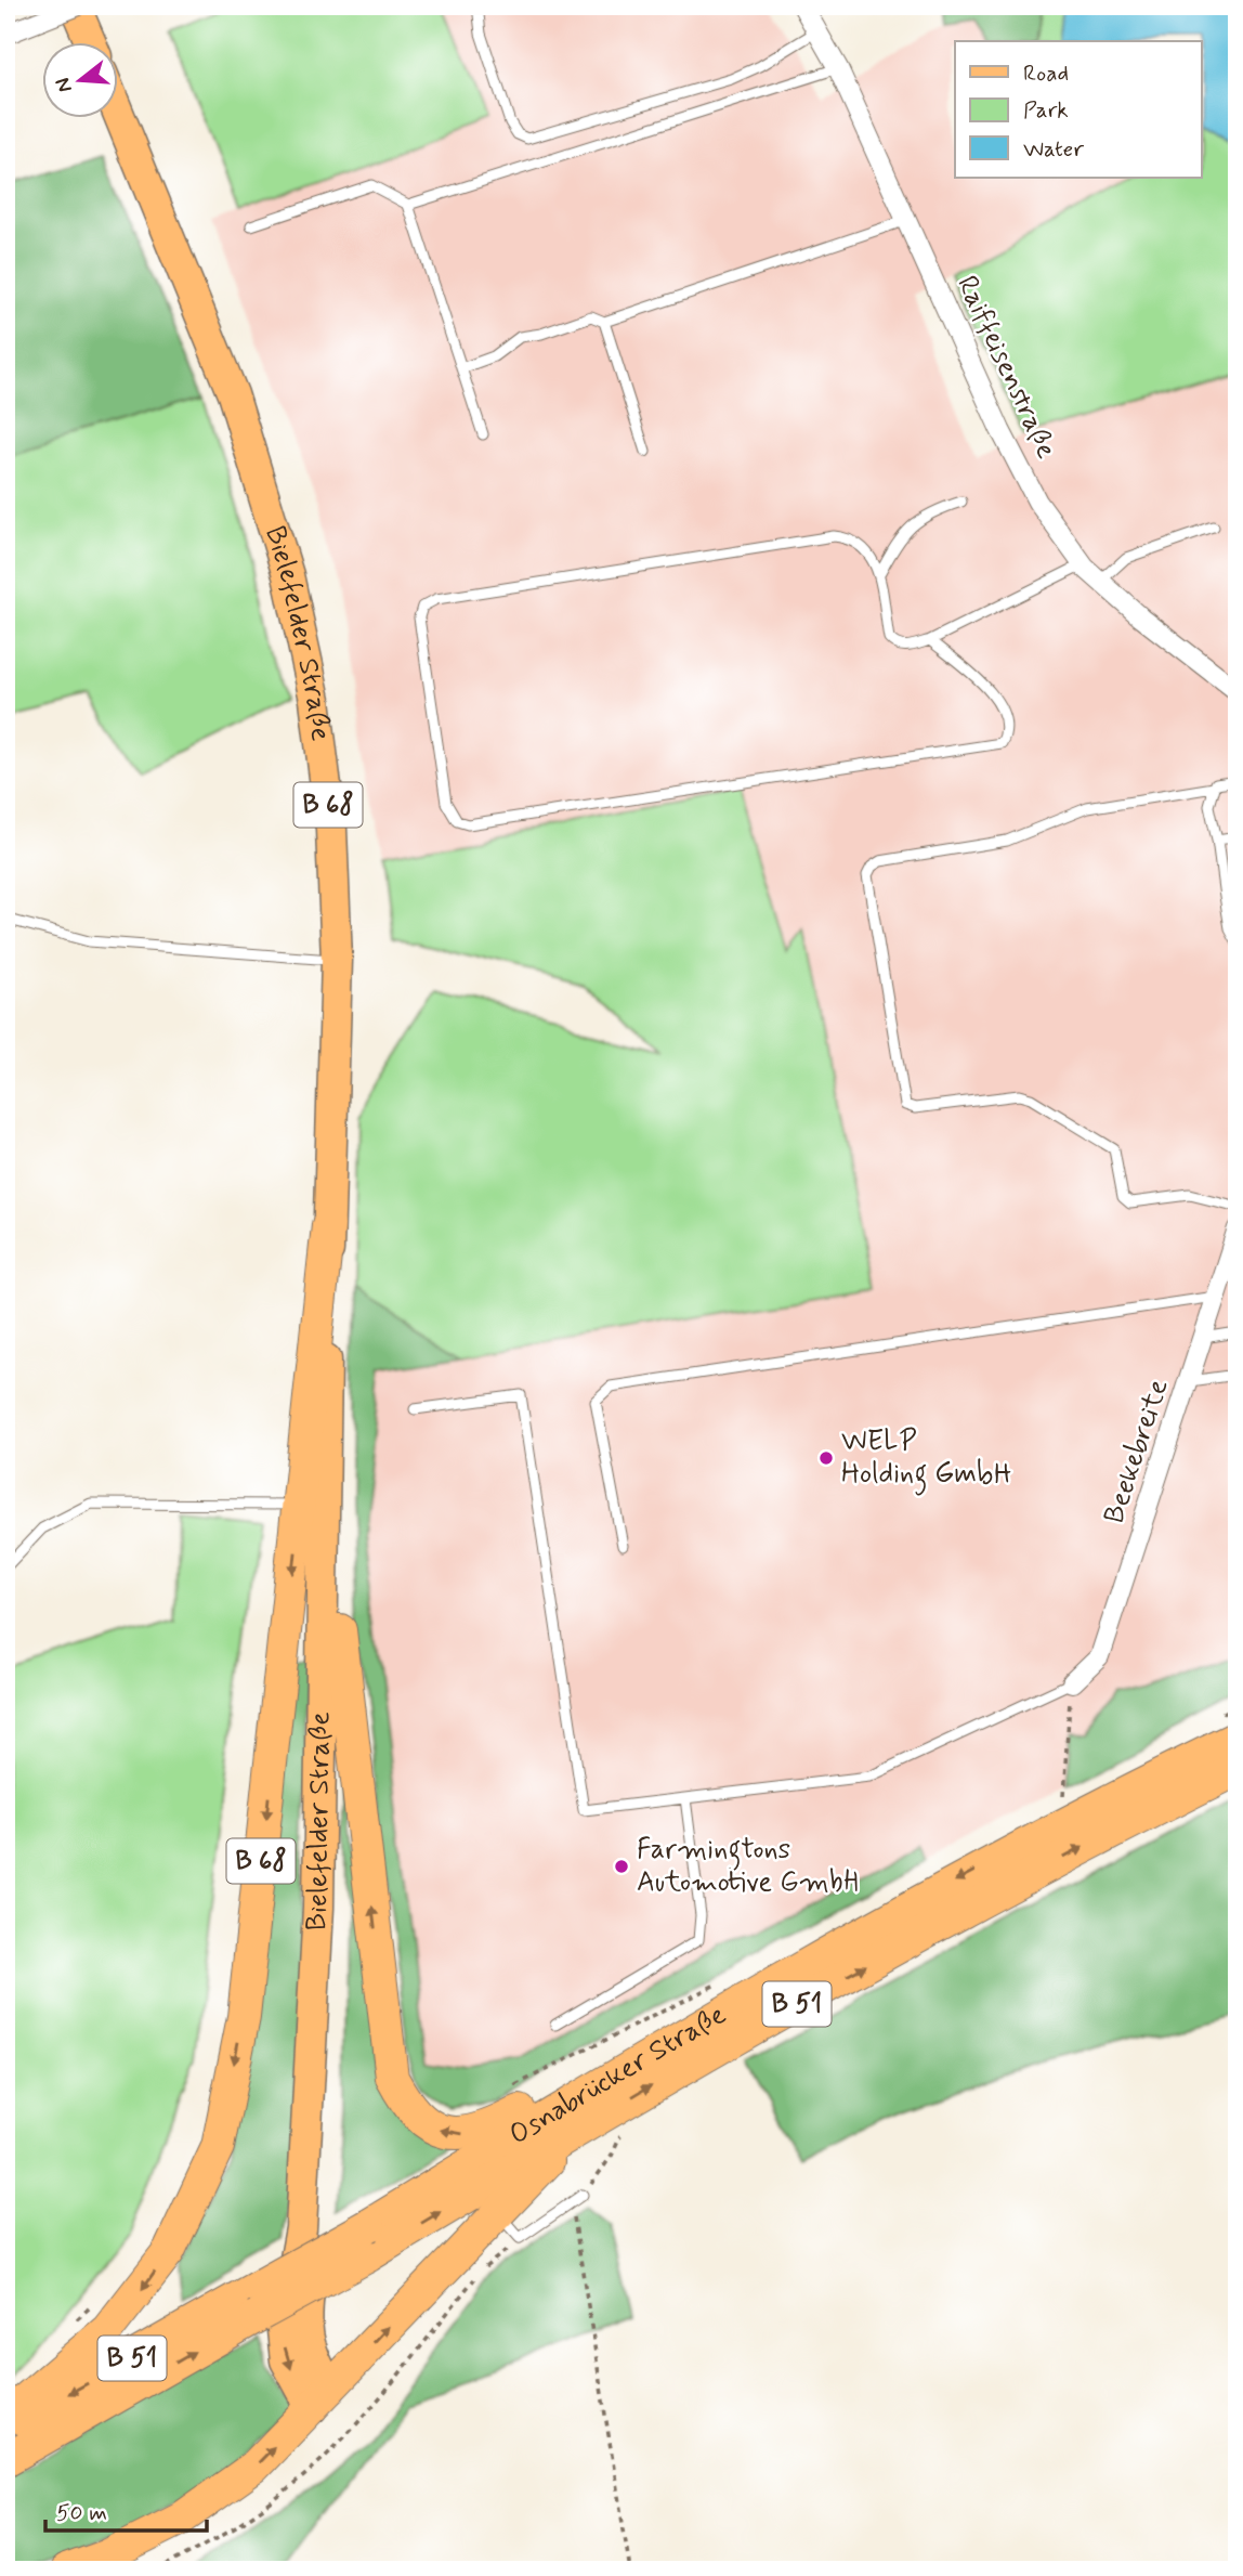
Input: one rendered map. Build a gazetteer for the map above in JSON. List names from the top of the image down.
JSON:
{
  "streets": {
    "highway": ["B 68", "B 51", "Osnabrücker Straße"],
    "main road": ["Bielefelder Straße"],
    "street": ["Raiffeisenstraße", "Beekebreite"]
  },
  "crossings": [
    ["Bielefelder Straße", "B 68"],
    ["B 68", "Osnabrücker Straße"]
  ],
  "places": ["WELP Holding GmbH", "Farmingtons Automotive GmbH"],
  "legend": ["Road", "Park", "Water"],
  "scale_bar": "50 m",
  "north": "left"
}
